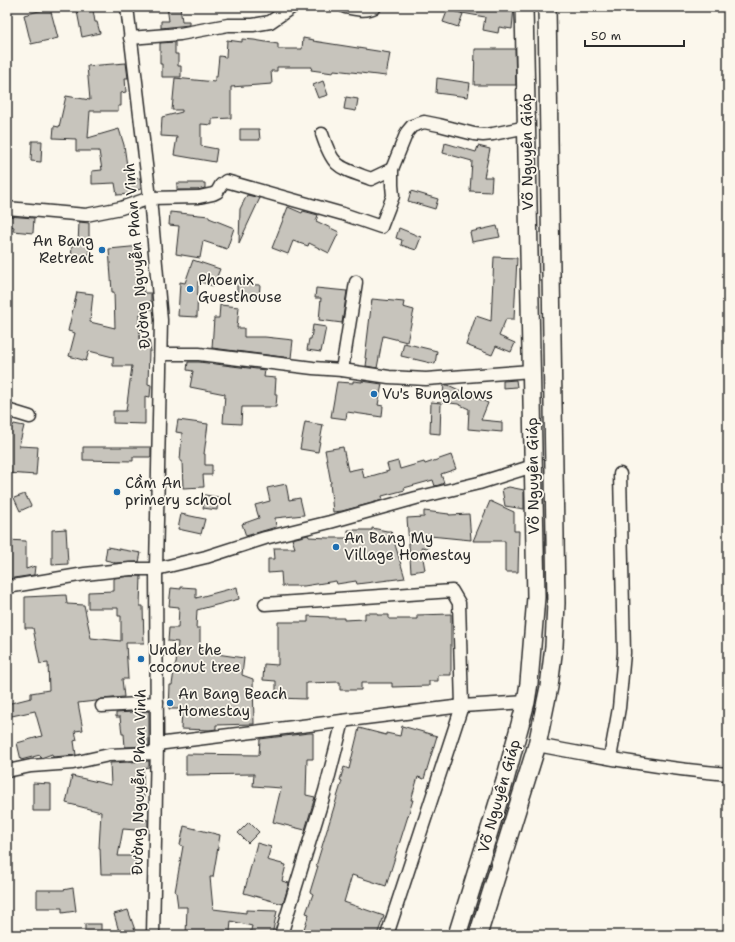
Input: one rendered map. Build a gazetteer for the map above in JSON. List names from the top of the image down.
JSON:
{
  "streets": {
    "main road": ["Võ Nguyên Giáp"],
    "street": ["Đường Nguyễn Phan Vinh"]
  },
  "places": [
    "An Bang Retreat",
    "Phoenix Guesthouse",
    "Vu's Bungalows",
    "Cầm An primery school",
    "An Bang My Village Homestay",
    "Under the coconut tree",
    "An Bang Beach Homestay"
  ],
  "scale_bar": "50 m"
}
